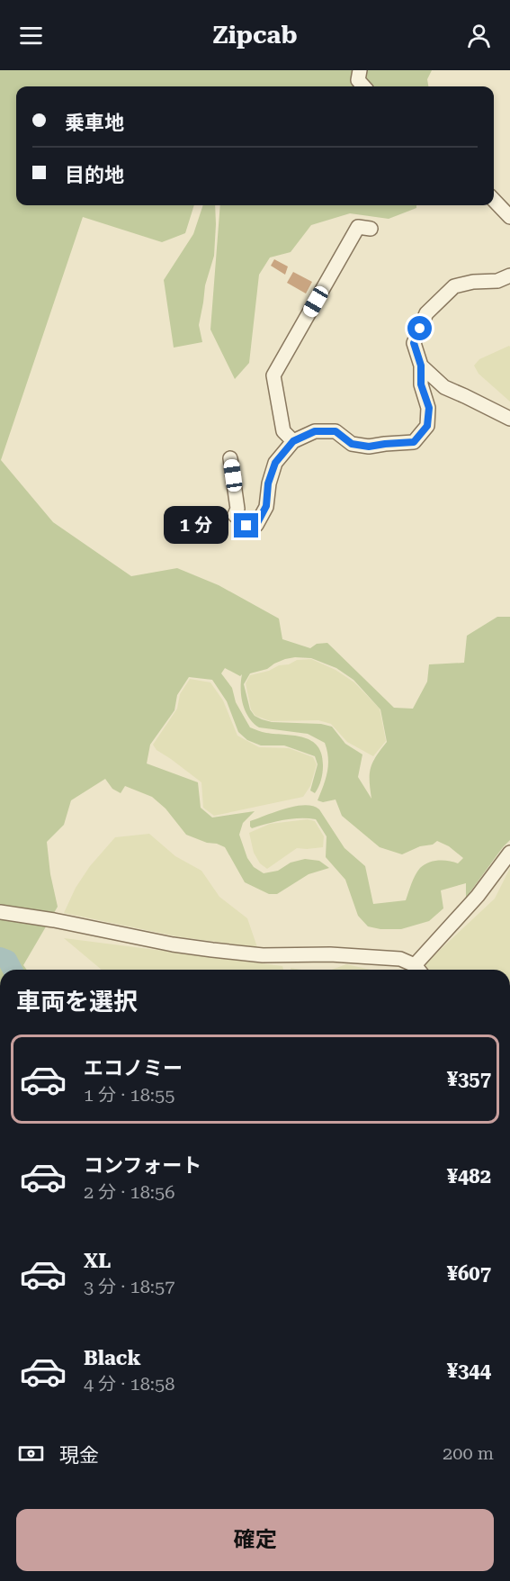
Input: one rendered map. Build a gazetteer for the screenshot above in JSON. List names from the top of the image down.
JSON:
{
  "page": {
    "header": "Zipcab",
    "banner": ["乗車地", "目的地"],
    "bubble": "1 分",
    "heading": "車両を選択",
    "list": [
      {
        "name": "エコノミー",
        "note": "1 分 · 18:55",
        "value": "¥357"
      },
      {
        "name": "コンフォート",
        "note": "2 分 · 18:56",
        "value": "¥482"
      },
      {
        "name": "XL",
        "note": "3 分 · 18:57",
        "value": "¥607"
      },
      {
        "name": "Black",
        "note": "4 分 · 18:58",
        "value": "¥344"
      }
    ],
    "pay": ["現金", "200 m"],
    "buttons": "確定"
  }
}
